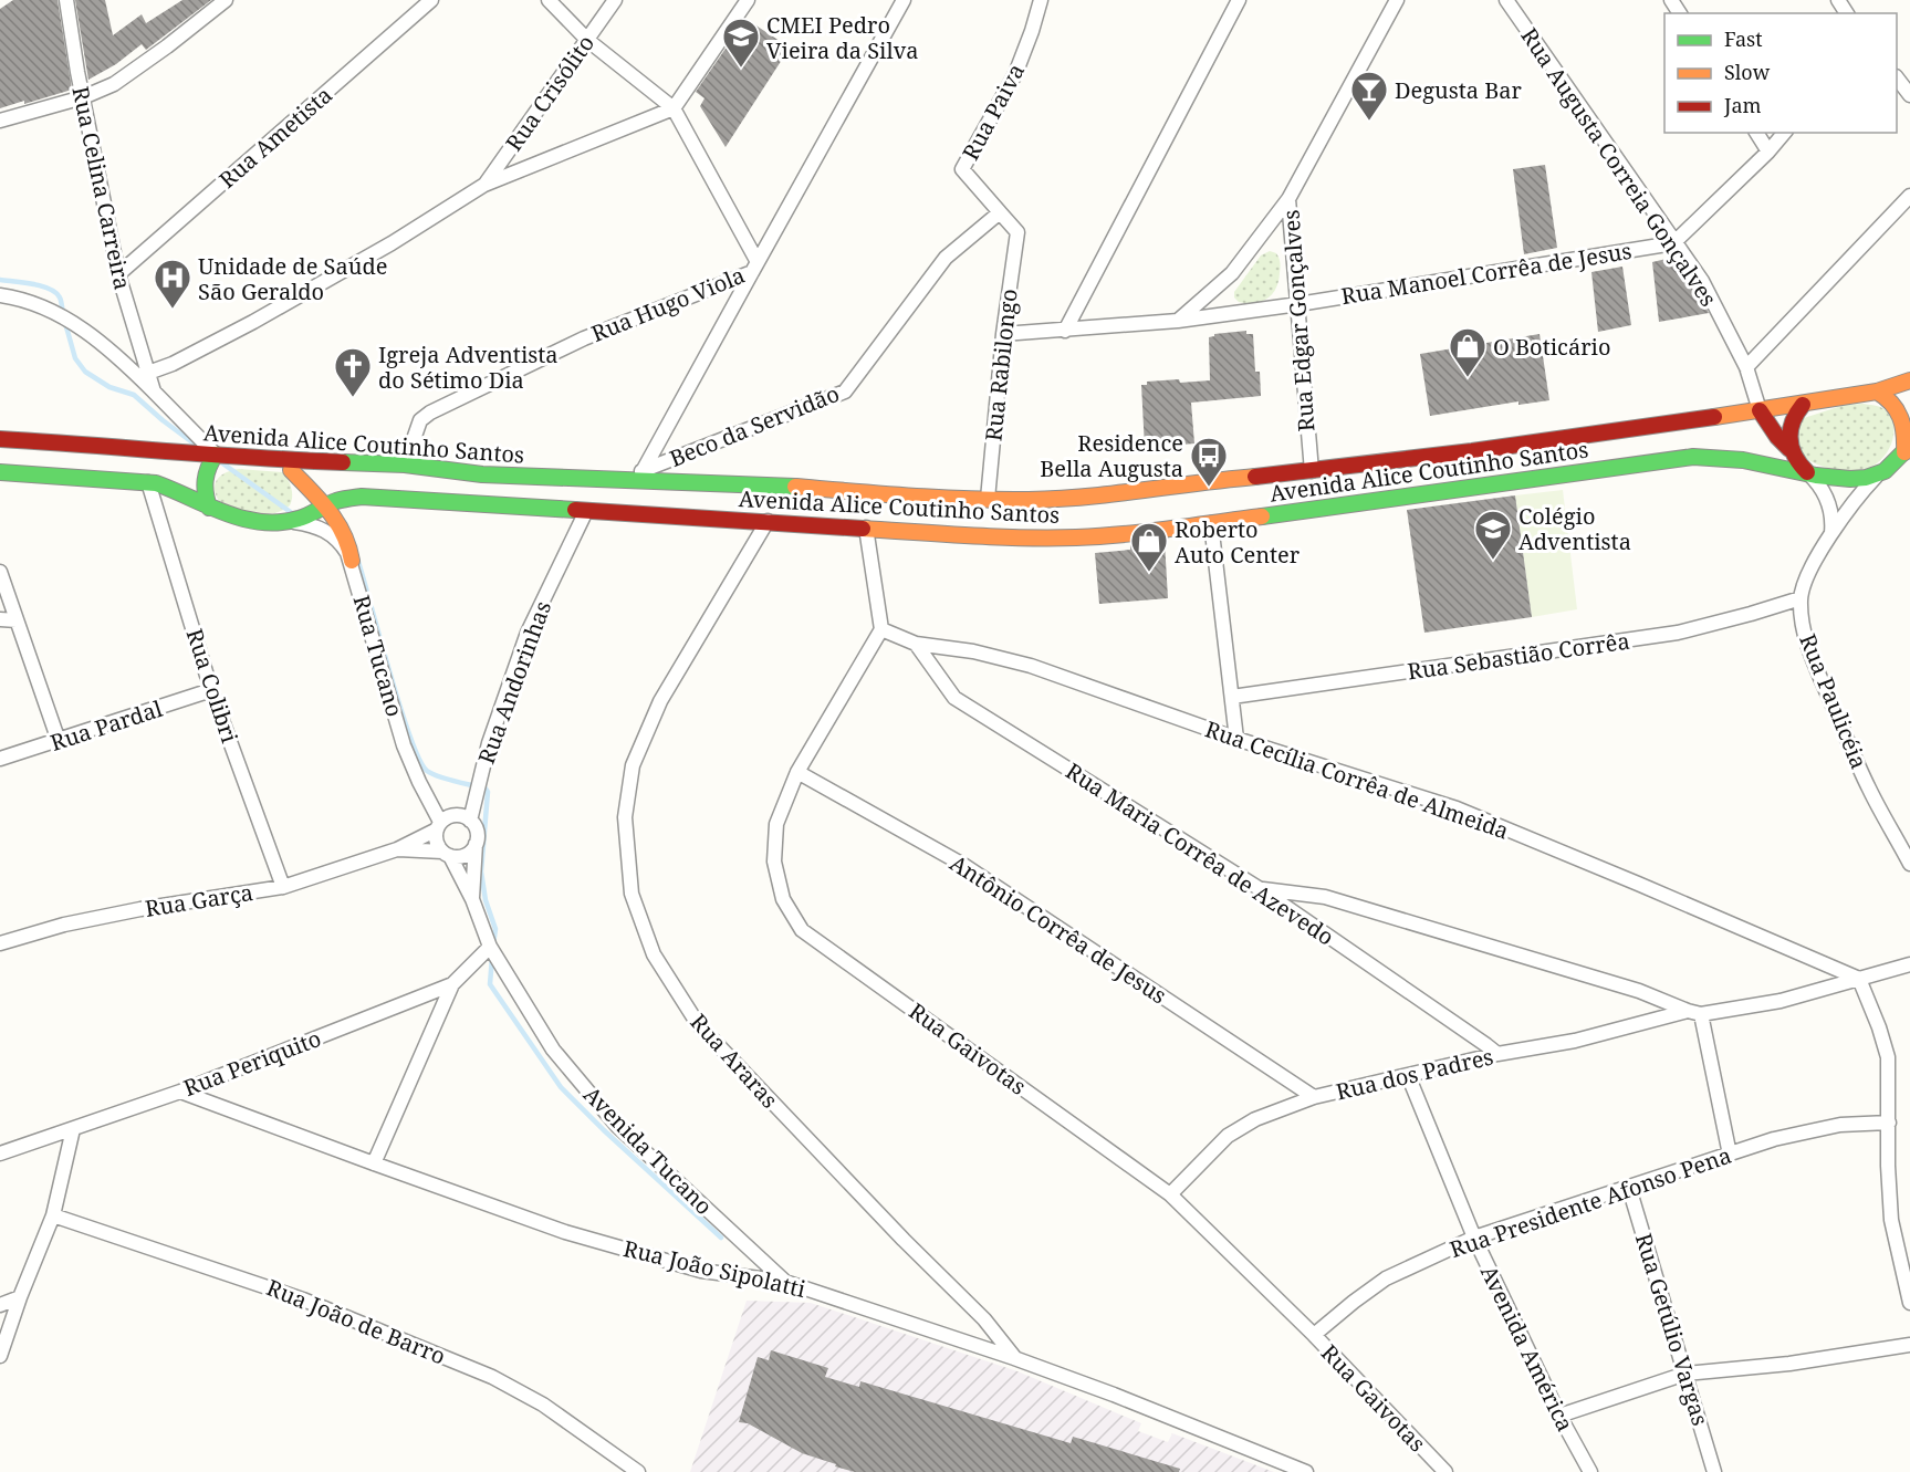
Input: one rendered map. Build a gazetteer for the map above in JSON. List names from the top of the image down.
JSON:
{
  "streets": {
    "main road": ["Avenida Alice Coutinho Santos"],
    "street": [
      "Rua Crisólito",
      "Rua Paiva",
      "Rua Ametista",
      "Rua Augusta Correia Gonçalves",
      "Rua Celina Carreira",
      "Rua Manoel Corrêa de Jesus",
      "Rua Hugo Viola",
      "Rua Edgar Gonçalves",
      "Rua Rabilongo",
      "Beco da Servidão",
      "Rua Tucano",
      "Rua Sebastião Corrêa",
      "Rua Andorinhas",
      "Rua Colibri",
      "Rua Paulicéia",
      "Rua Pardal",
      "Rua Cecília Corrêa de Almeida",
      "Rua Maria Corrêa de Azevedo",
      "Rua Garça",
      "Antônio Corrêa de Jesus",
      "Rua Gaivotas",
      "Rua Araras",
      "Rua Periquito",
      "Rua dos Padres",
      "Avenida Tucano",
      "Rua Presidente Afonso Pena",
      "Rua João Sipolatti",
      "Rua João de Barro",
      "Rua Getúlio Vargas",
      "Avenida América"
    ]
  },
  "crossings": [
    ["Rua Paiva", "Rua Rabilongo"],
    ["Rua Paiva", "Beco da Servidão"],
    ["Rua Ametista", "Rua Celina Carreira"],
    ["Rua Augusta Correia Gonçalves", "Rua Manoel Corrêa de Jesus"],
    ["Rua Augusta Correia Gonçalves", "Avenida Alice Coutinho Santos"],
    ["Rua Manoel Corrêa de Jesus", "Rua Edgar Gonçalves"],
    ["Rua Manoel Corrêa de Jesus", "Rua Rabilongo"],
    ["Rua Hugo Viola", "Avenida Alice Coutinho Santos"],
    ["Rua Edgar Gonçalves", "Avenida Alice Coutinho Santos"],
    ["Rua Rabilongo", "Beco da Servidão"],
    ["Rua Rabilongo", "Avenida Alice Coutinho Santos"],
    ["Beco da Servidão", "Avenida Alice Coutinho Santos"],
    ["Avenida Alice Coutinho Santos", "Rua Tucano"],
    ["Avenida Alice Coutinho Santos", "Rua Andorinhas"],
    ["Avenida Alice Coutinho Santos", "Rua Colibri"],
    ["Avenida Alice Coutinho Santos", "Rua Araras"],
    ["Rua Tucano", "Rua Andorinhas"],
    ["Rua Tucano", "Rua Garça"],
    ["Rua Tucano", "Avenida Tucano"],
    ["Rua Sebastião Corrêa", "Rua Paulicéia"],
    ["Rua Andorinhas", "Rua Garça"],
    ["Rua Andorinhas", "Avenida Tucano"],
    ["Rua Colibri", "Rua Pardal"],
    ["Rua Colibri", "Rua Garça"],
    ["Rua Cecília Corrêa de Almeida", "Rua Maria Corrêa de Azevedo"],
    ["Rua Cecília Corrêa de Almeida", "Rua Gaivotas"],
    ["Rua Cecília Corrêa de Almeida", "Rua dos Padres"],
    ["Rua Maria Corrêa de Azevedo", "Rua dos Padres"],
    ["Rua Garça", "Avenida Tucano"],
    ["Antônio Corrêa de Jesus", "Rua Gaivotas"],
    ["Antônio Corrêa de Jesus", "Rua dos Padres"],
    ["Rua Gaivotas", "Rua dos Padres"],
    ["Rua Gaivotas", "Rua Presidente Afonso Pena"],
    ["Rua Araras", "Rua João Sipolatti"],
    ["Rua Periquito", "Avenida Tucano"],
    ["Rua Periquito", "Rua João Sipolatti"],
    ["Rua dos Padres", "Avenida América"],
    ["Avenida Tucano", "Rua João Sipolatti"],
    ["Rua Presidente Afonso Pena", "Rua Getúlio Vargas"],
    ["Rua Presidente Afonso Pena", "Avenida América"]
  ],
  "places": {
    "school or university": ["CMEI Pedro Vieira da Silva", "Colégio Adventista"],
    "bar": ["Degusta Bar"],
    "hospital": ["Unidade de Saúde São Geraldo"],
    "shop": ["O Boticário", "Roberto Auto Center"],
    "church": ["Igreja Adventista do Sétimo Dia"],
    "bus stop": ["Residence Bella Augusta"]
  },
  "legend": ["Fast", "Slow", "Jam"]
}
